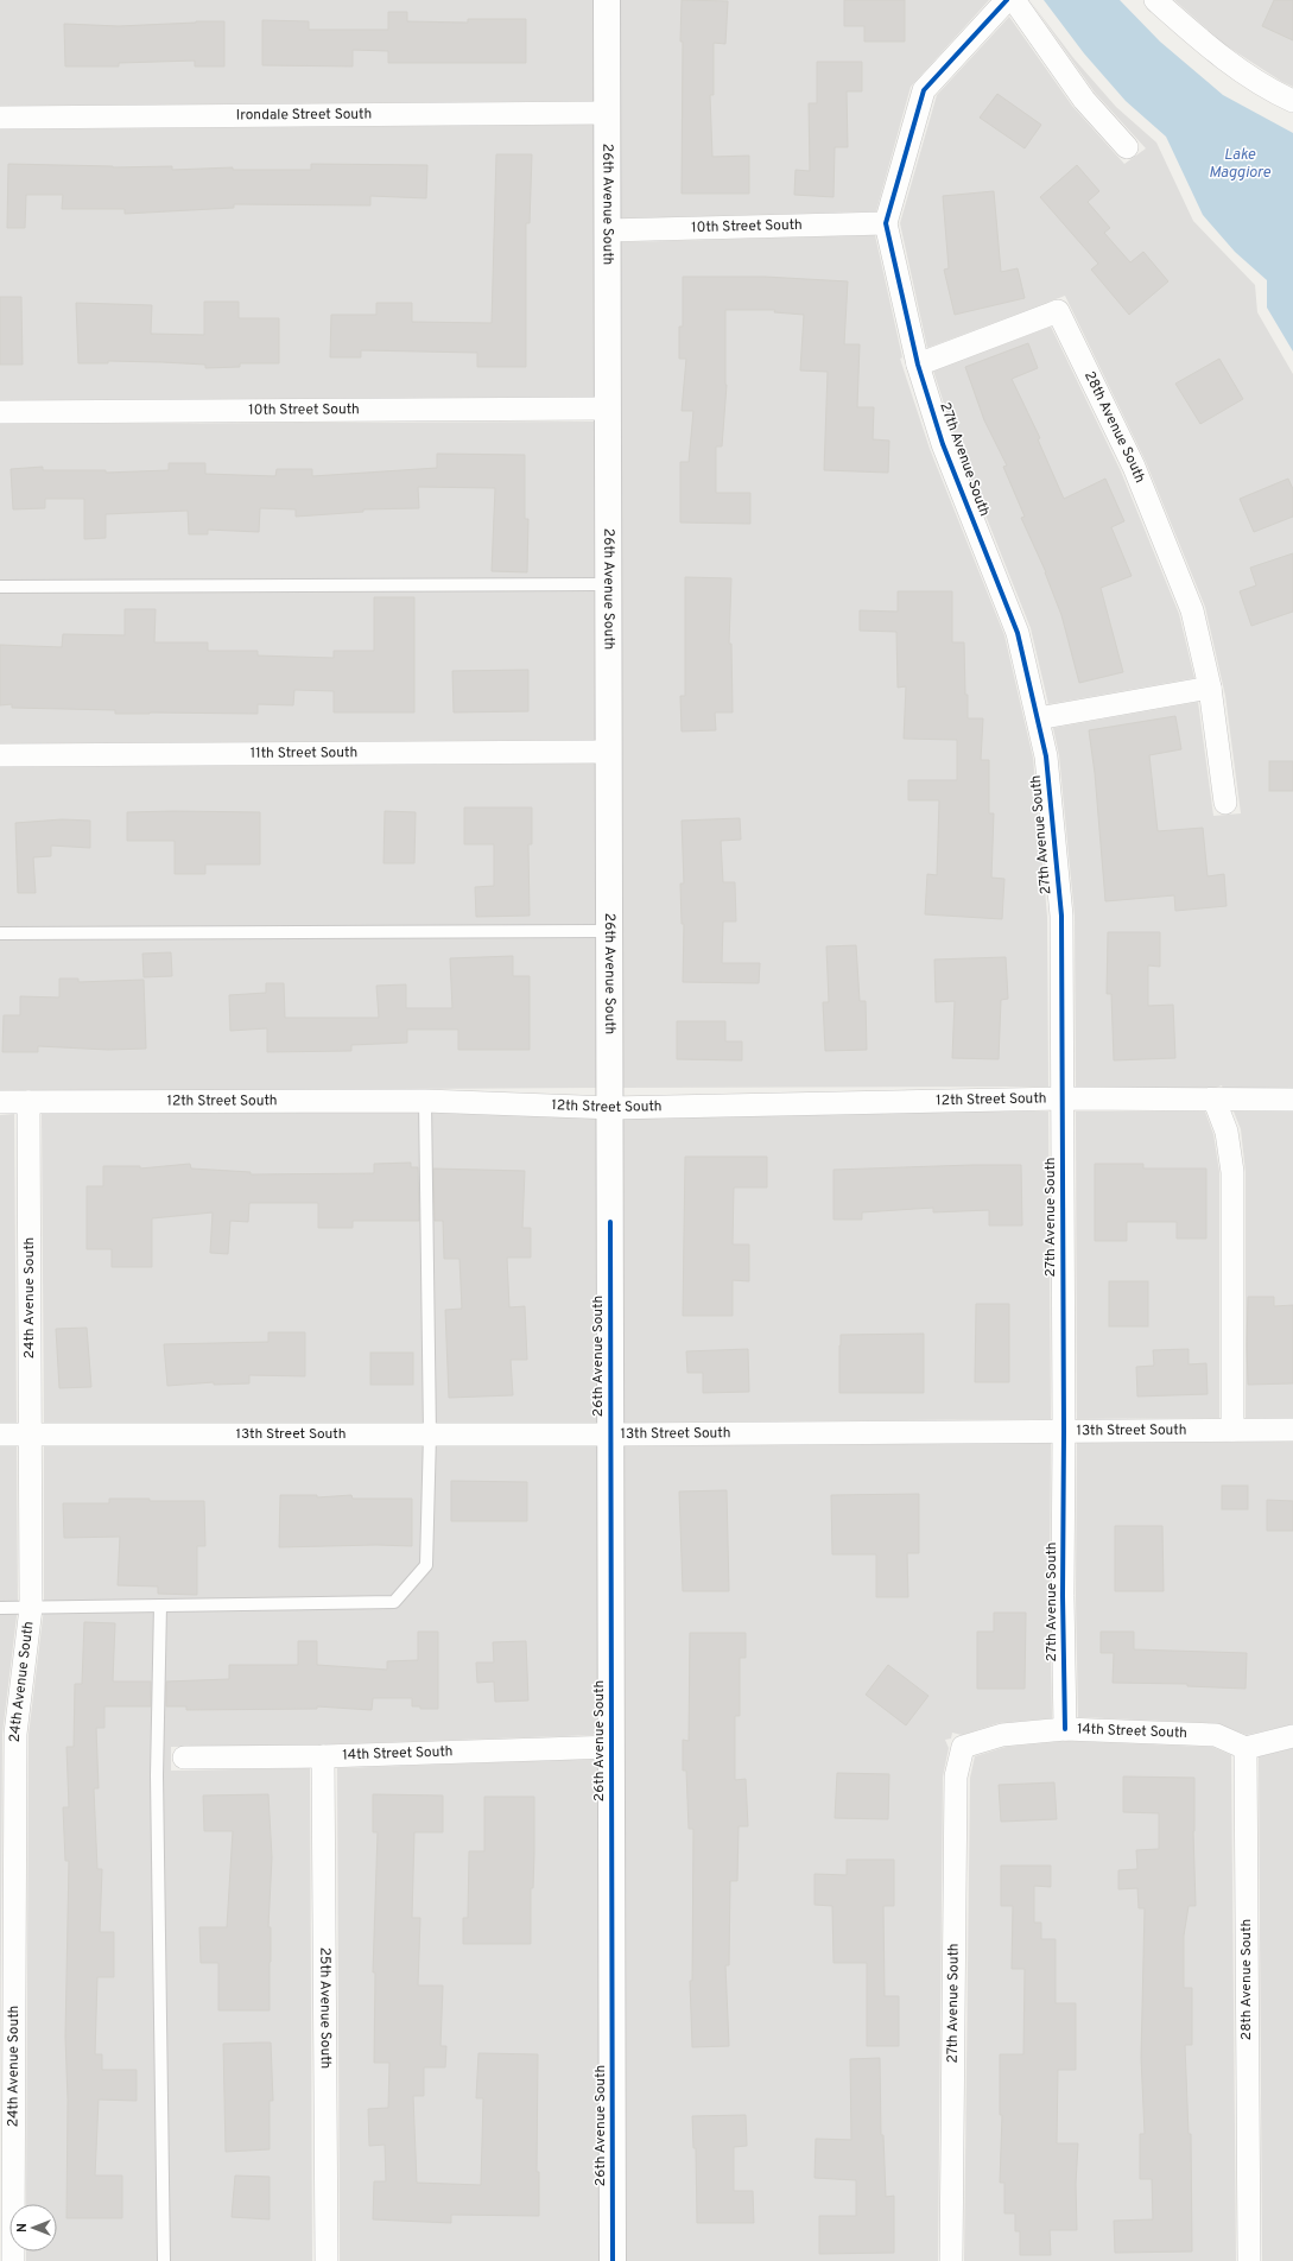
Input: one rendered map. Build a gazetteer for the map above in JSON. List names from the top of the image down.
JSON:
{
  "streets": {
    "street": [
      "Irondale Street South",
      "26th Avenue South",
      "10th Street South",
      "28th Avenue South",
      "27th Avenue South",
      "11th Street South",
      "12th Street South",
      "24th Avenue South",
      "13th Street South",
      "14th Street South",
      "25th Avenue South"
    ]
  },
  "crossings": [
    ["Irondale Street South", "26th Avenue South"],
    ["26th Avenue South", "10th Street South"],
    ["26th Avenue South", "11th Street South"],
    ["26th Avenue South", "12th Street South"],
    ["26th Avenue South", "13th Street South"],
    ["26th Avenue South", "14th Street South"],
    ["10th Street South", "27th Avenue South"],
    ["28th Avenue South", "27th Avenue South"],
    ["28th Avenue South", "14th Street South"],
    ["27th Avenue South", "12th Street South"],
    ["27th Avenue South", "13th Street South"],
    ["27th Avenue South", "14th Street South"],
    ["12th Street South", "24th Avenue South"],
    ["24th Avenue South", "13th Street South"],
    ["14th Street South", "25th Avenue South"]
  ],
  "water": ["Lake Maggiore"],
  "north": "left"
}
